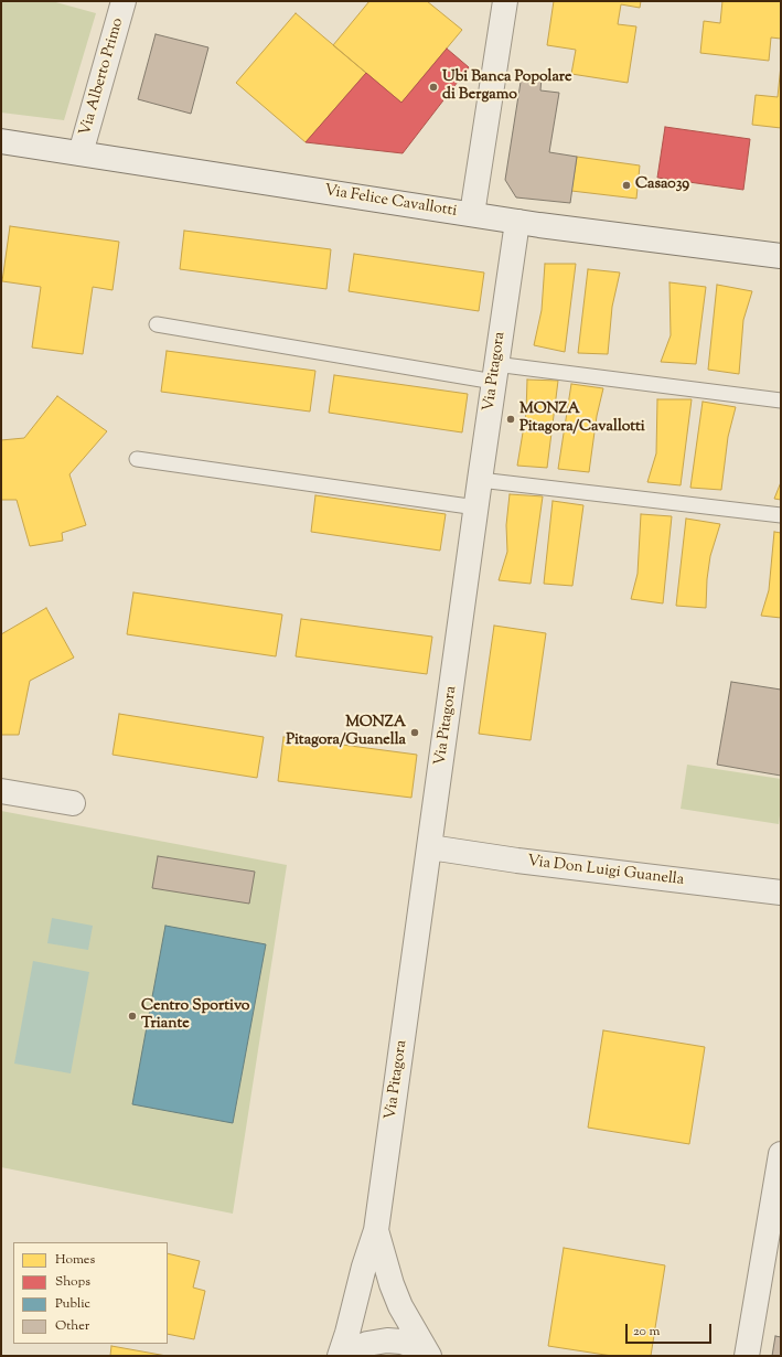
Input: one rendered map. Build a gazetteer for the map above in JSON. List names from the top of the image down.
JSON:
{
  "streets": {
    "street": [
      "Via Alberto Primo",
      "Via Felice Cavallotti",
      "Via Pitagora",
      "Via Don Luigi Guanella"
    ]
  },
  "crossings": [
    ["Via Alberto Primo", "Via Felice Cavallotti"],
    ["Via Felice Cavallotti", "Via Pitagora"],
    ["Via Pitagora", "Via Don Luigi Guanella"]
  ],
  "places": [
    "Ubi Banca Popolare di Bergamo",
    "Casa039",
    "MONZA Pitagora/Cavallotti",
    "MONZA Pitagora/Guanella",
    "Centro Sportivo Triante"
  ],
  "legend": [
    "Homes",
    "Shops",
    "Public",
    "Other"
  ],
  "scale_bar": "20 m"
}
